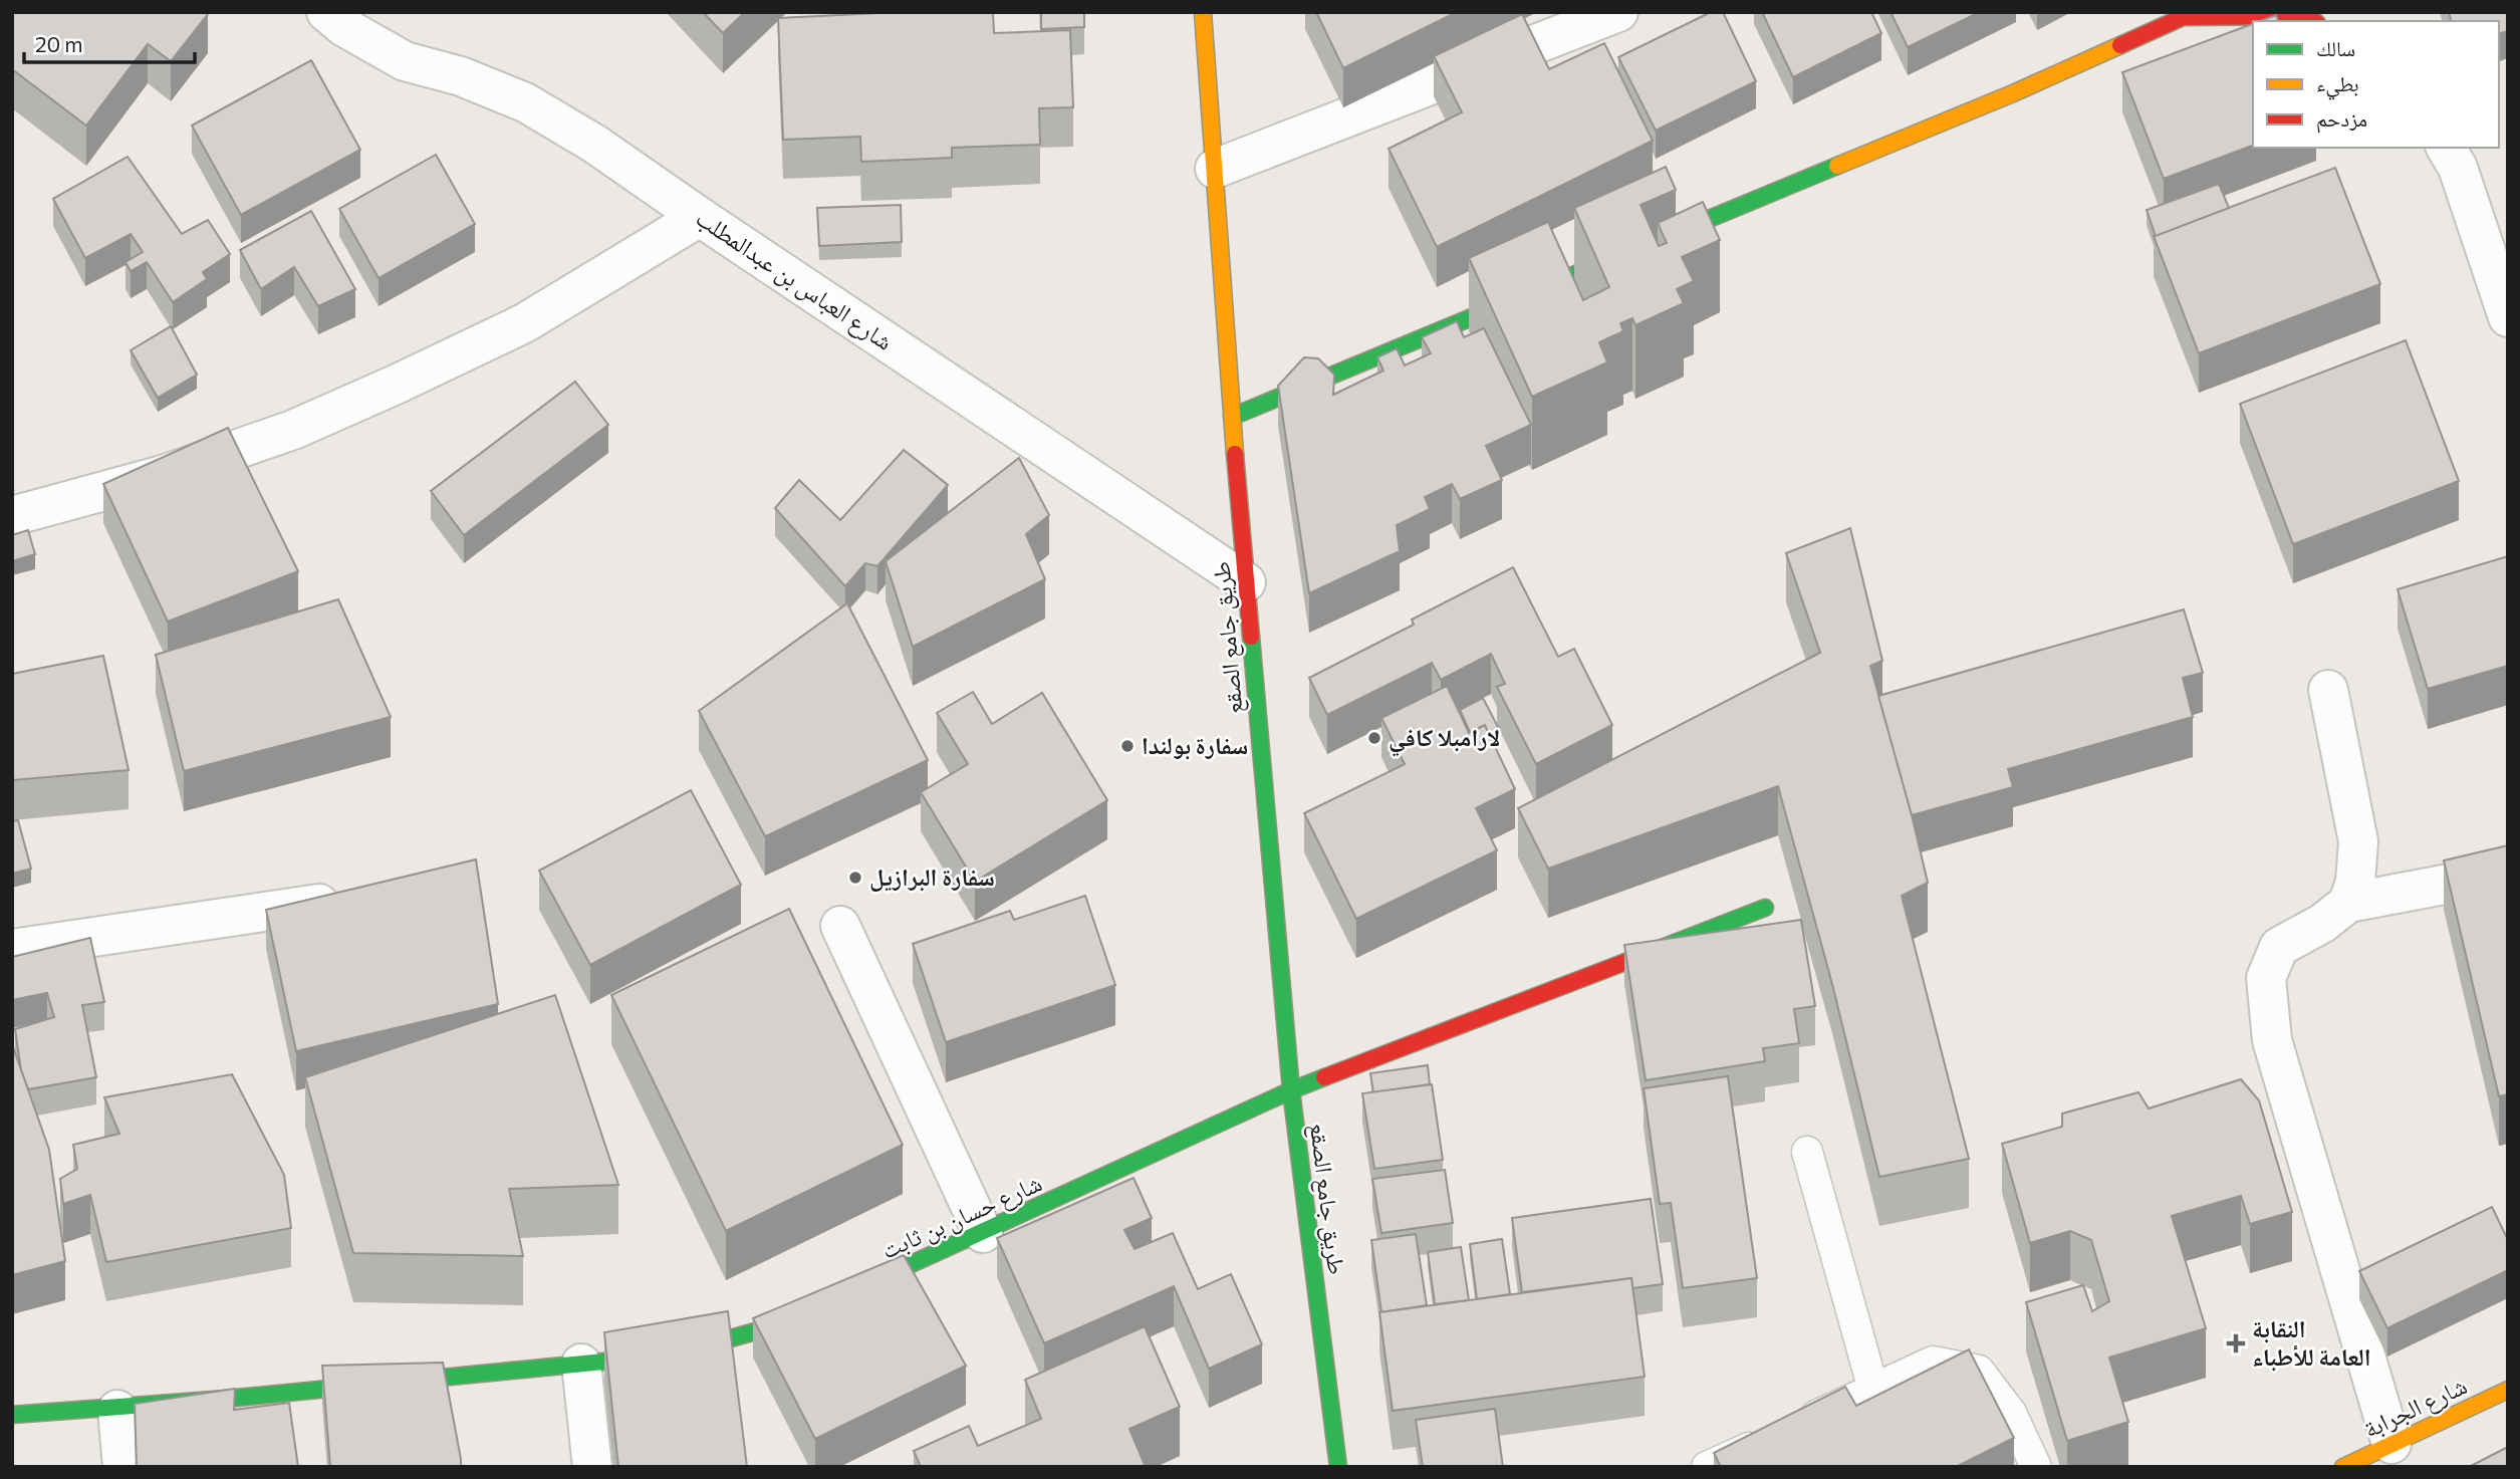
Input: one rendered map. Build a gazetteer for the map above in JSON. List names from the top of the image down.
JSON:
{
  "streets": {
    "street": [
      "شارع العباس بن عبدالمطلب",
      "طريق جامع الصقع",
      "شارع حسان بن ثابت",
      "شارع الجرابة"
    ]
  },
  "crossings": [
    ["شارع العباس بن عبدالمطلب", "طريق جامع الصقع"],
    ["طريق جامع الصقع", "شارع حسان بن ثابت"]
  ],
  "places": {
    "other": ["لارامبلا كافي", "سفارة بولندا", "سفارة البرازيل"],
    "health": ["النقابة العامة للأطباء"]
  },
  "legend": ["سالك", "بطيء", "مزدحم"],
  "scale_bar": "20 m"
}
